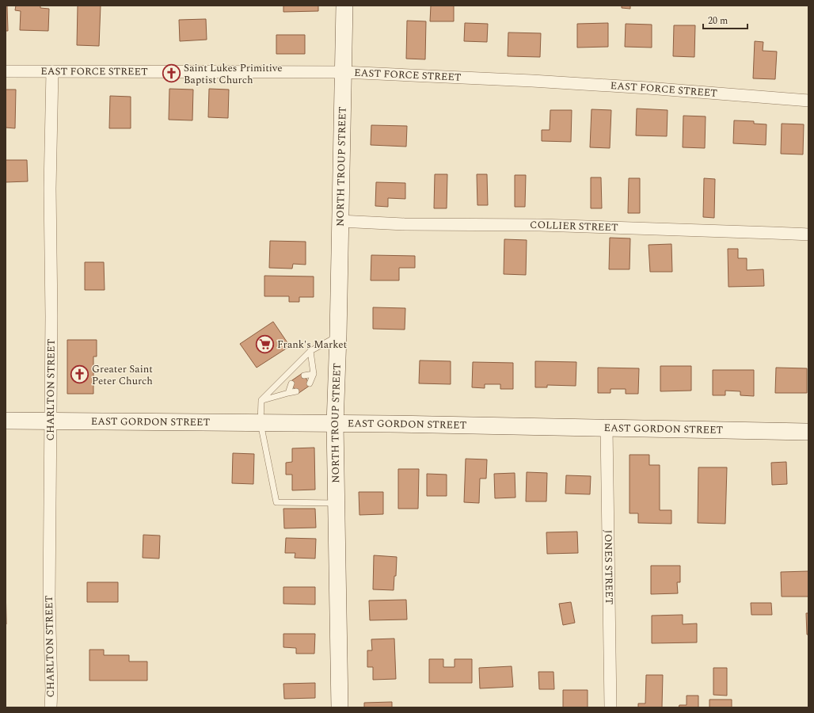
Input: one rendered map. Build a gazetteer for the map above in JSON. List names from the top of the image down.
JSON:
{
  "streets": {
    "street": [
      "EAST FORCE STREET",
      "NORTH TROUP STREET",
      "COLLIER STREET",
      "CHARLTON STREET",
      "EAST GORDON STREET",
      "JONES STREET"
    ]
  },
  "crossings": [
    ["EAST FORCE STREET", "NORTH TROUP STREET"],
    ["EAST FORCE STREET", "CHARLTON STREET"],
    ["NORTH TROUP STREET", "COLLIER STREET"],
    ["NORTH TROUP STREET", "EAST GORDON STREET"],
    ["CHARLTON STREET", "EAST GORDON STREET"],
    ["EAST GORDON STREET", "JONES STREET"]
  ],
  "places": {
    "church": ["Saint Lukes Primitive Baptist Church", "Greater Saint Peter Church"],
    "supermarket": ["Frank's Market"]
  },
  "scale_bar": "20 m"
}
